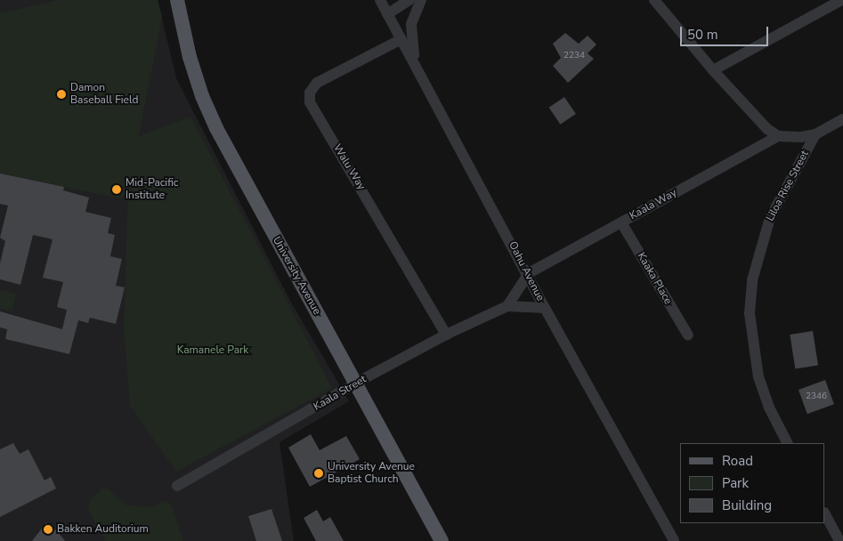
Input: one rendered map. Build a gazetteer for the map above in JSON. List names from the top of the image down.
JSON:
{
  "streets": {
    "main road": ["University Avenue"],
    "street": [
      "Walu Way",
      "Liloa Rise Street",
      "Kaala Way",
      "Oahu Avenue",
      "Kaaka Place",
      "Kaala Street"
    ]
  },
  "crossings": [
    ["Walu Way", "Oahu Avenue"],
    ["Walu Way", "Kaala Street"],
    ["Kaala Way", "Oahu Avenue"],
    ["Kaala Way", "Kaaka Place"],
    ["Oahu Avenue", "Kaala Street"],
    ["University Avenue", "Kaala Street"]
  ],
  "parks": ["Kamanele Park"],
  "places": [
    "Damon Baseball Field",
    "Mid-Pacific Institute",
    "University Avenue Baptist Church",
    "Bakken Auditorium"
  ],
  "house_numbers": ["2234", "2346"],
  "legend": ["Road", "Park", "Building"],
  "scale_bar": "50 m"
}
